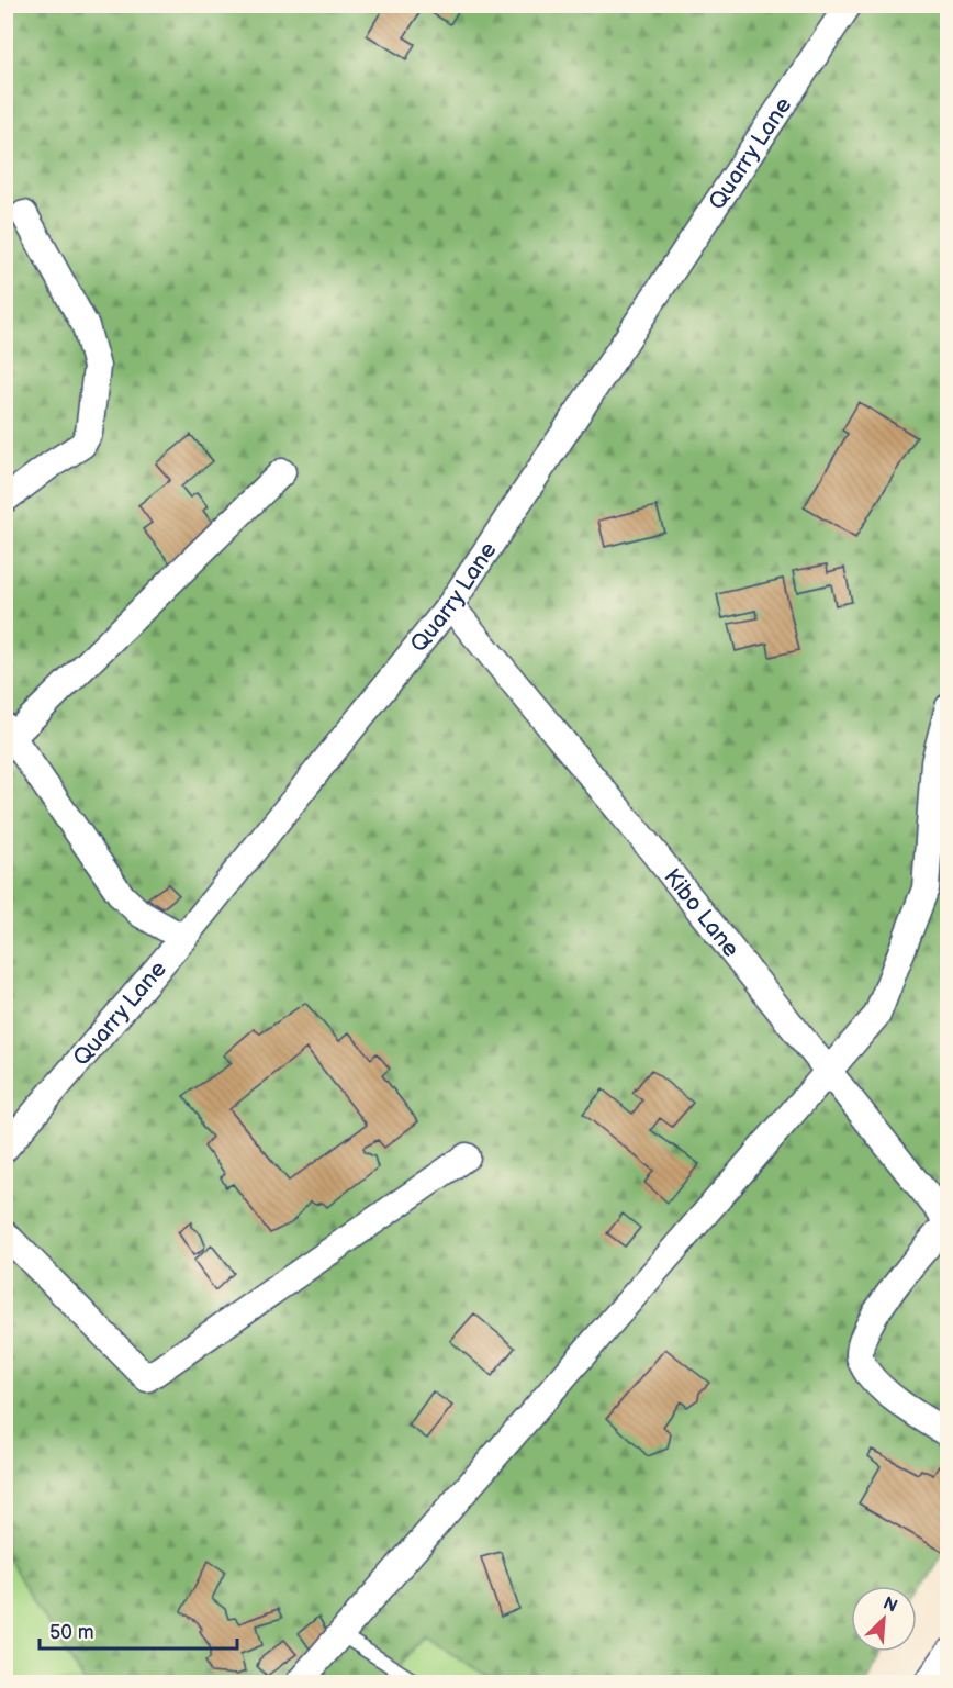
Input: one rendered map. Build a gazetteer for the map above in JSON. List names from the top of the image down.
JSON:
{
  "streets": {
    "street": ["Quarry Lane", "Kibo Lane"]
  },
  "crossings": [
    ["Quarry Lane", "Kibo Lane"]
  ],
  "scale_bar": "50 m",
  "north": "top right"
}
